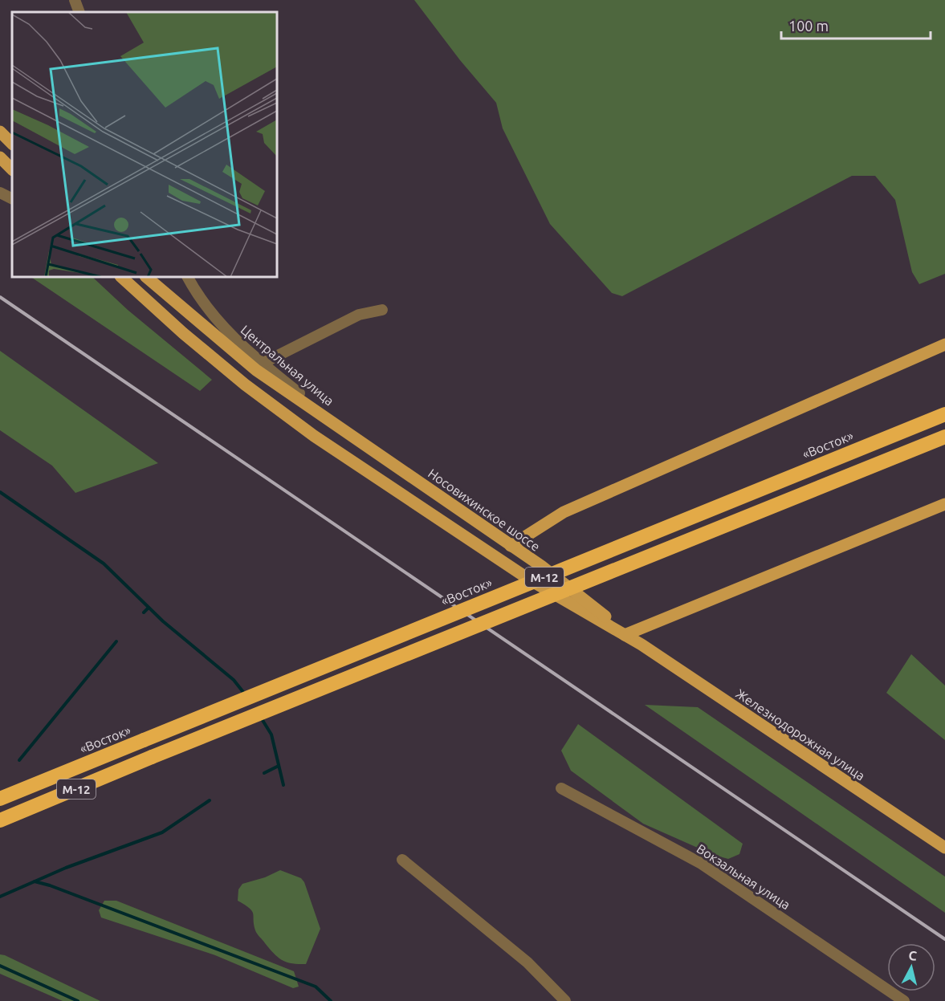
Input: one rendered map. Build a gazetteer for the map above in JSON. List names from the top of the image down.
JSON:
{
  "streets": {
    "highway": ["«Восток»", "М-12"],
    "main road": ["Носовихинское шоссе", "Железнодорожная улица"],
    "street": ["Центральная улица", "Вокзальная улица"]
  },
  "crossings": [
    ["Центральная улица", "Носовихинское шоссе"],
    ["Носовихинское шоссе", "Железнодорожная улица"]
  ],
  "scale_bar": "100 m",
  "north": "top"
}
